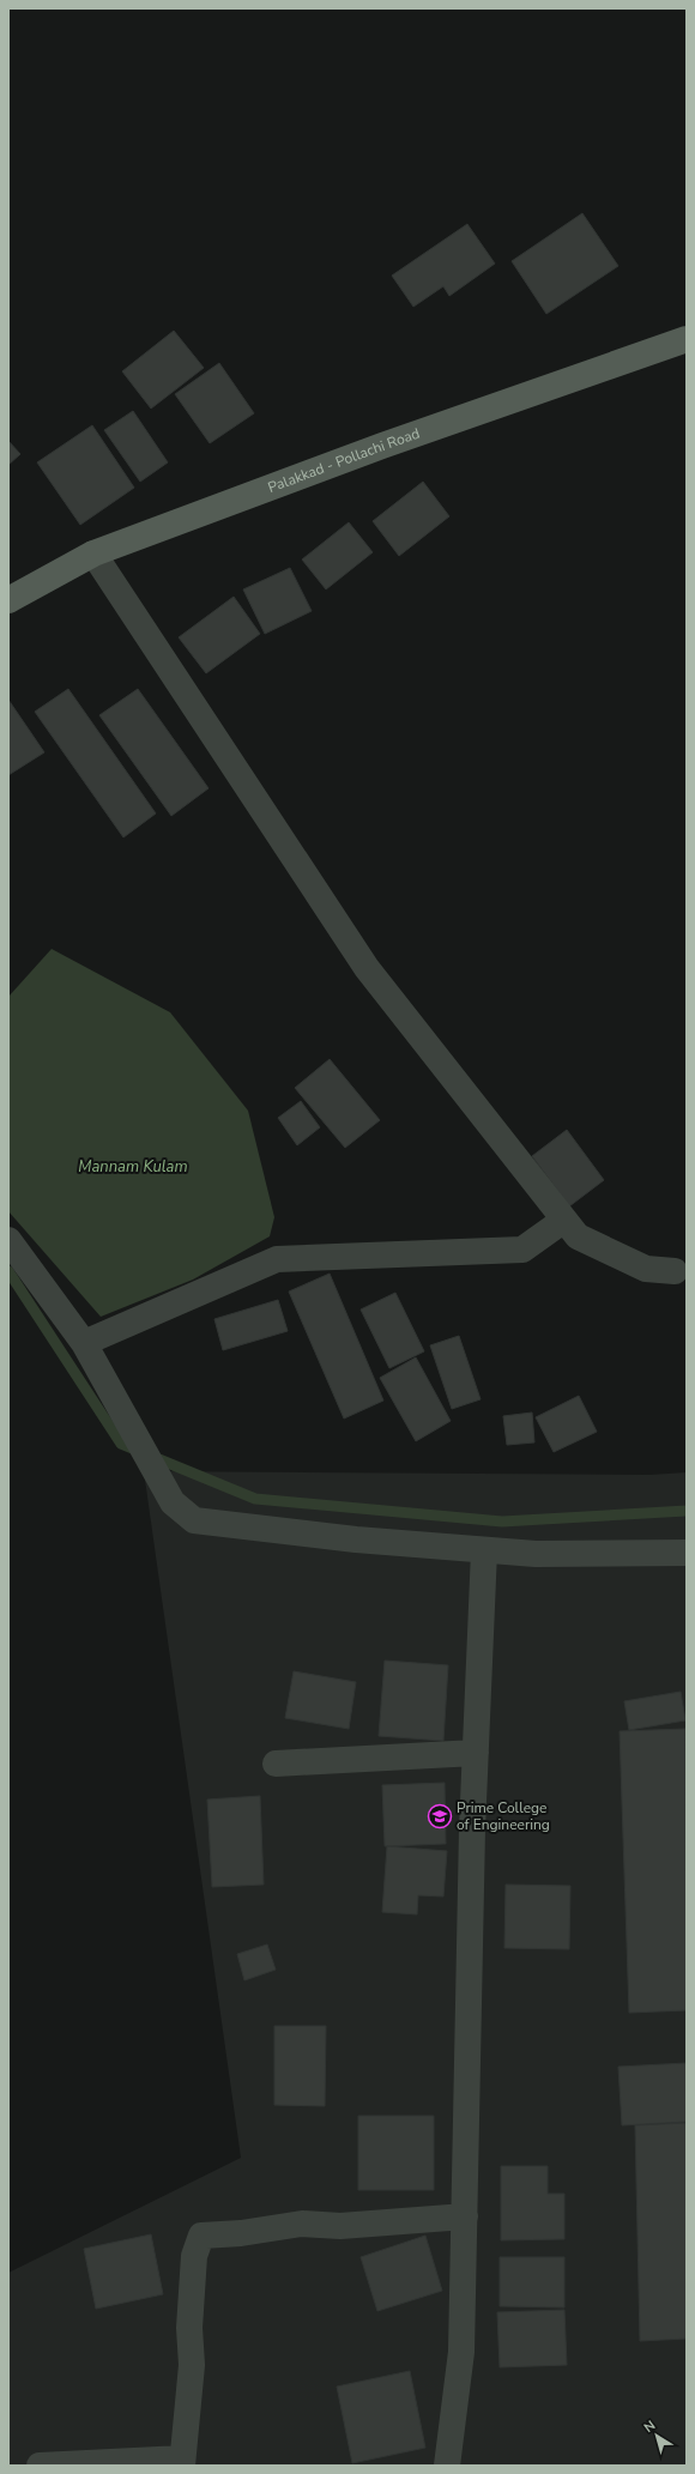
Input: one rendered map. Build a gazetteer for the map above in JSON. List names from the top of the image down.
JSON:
{
  "streets": {
    "main road": ["Palakkad - Pollachi Road"]
  },
  "water": ["Mannam Kulam"],
  "places": {
    "school or university": ["Prime College of Engineering"]
  },
  "north": "top left"
}
